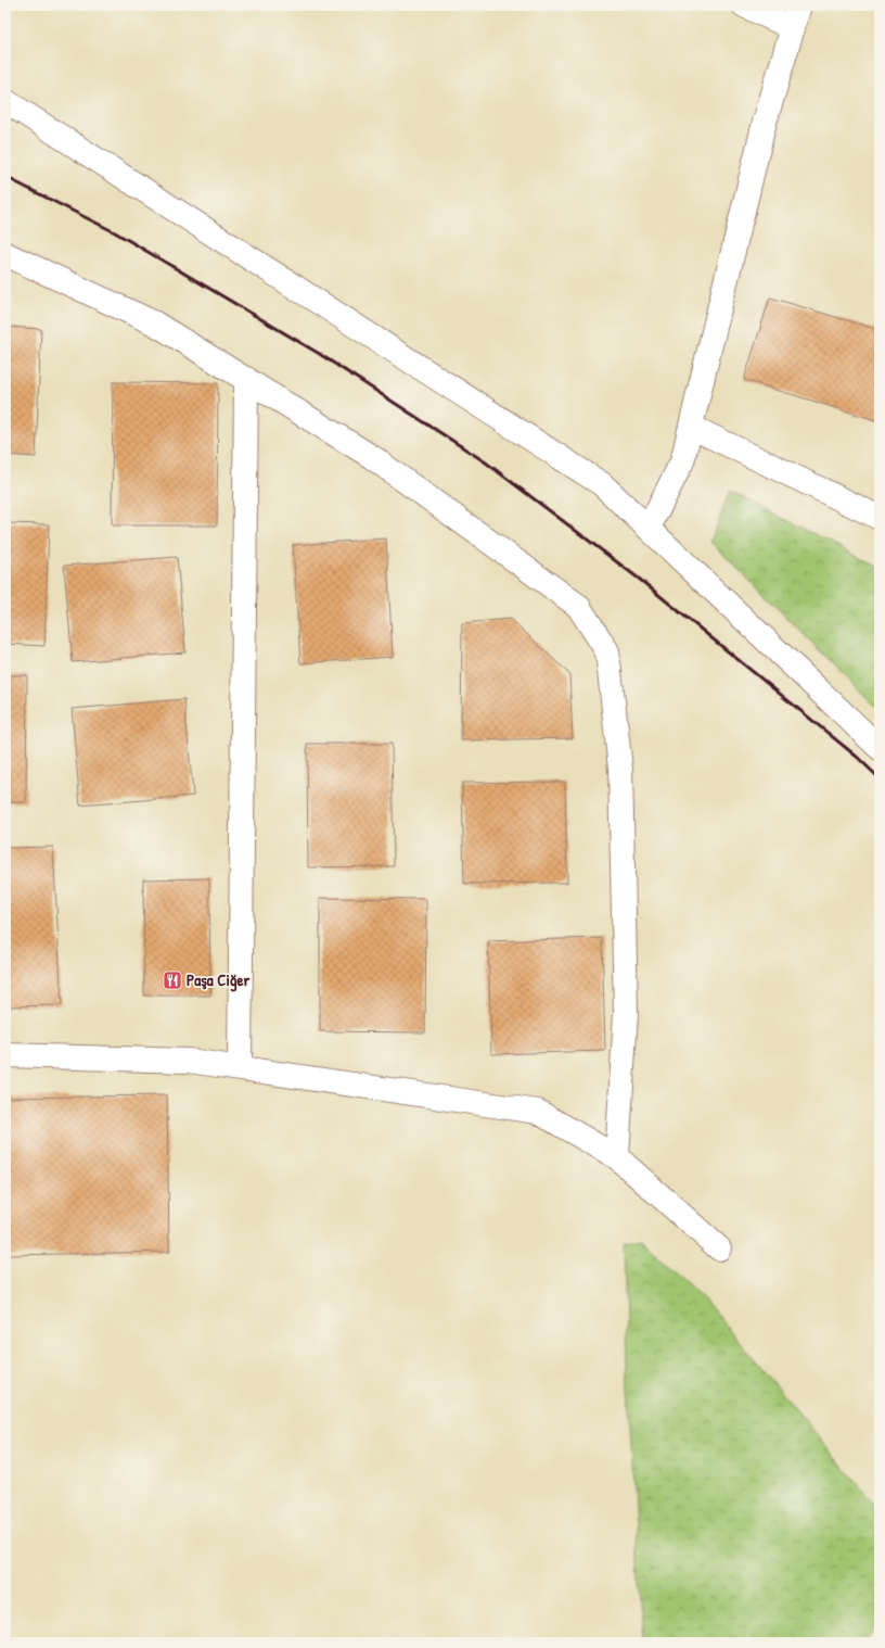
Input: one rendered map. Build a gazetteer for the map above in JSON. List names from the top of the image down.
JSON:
{
  "places": {
    "restaurant": ["Paşa Ciğer"]
  }
}
